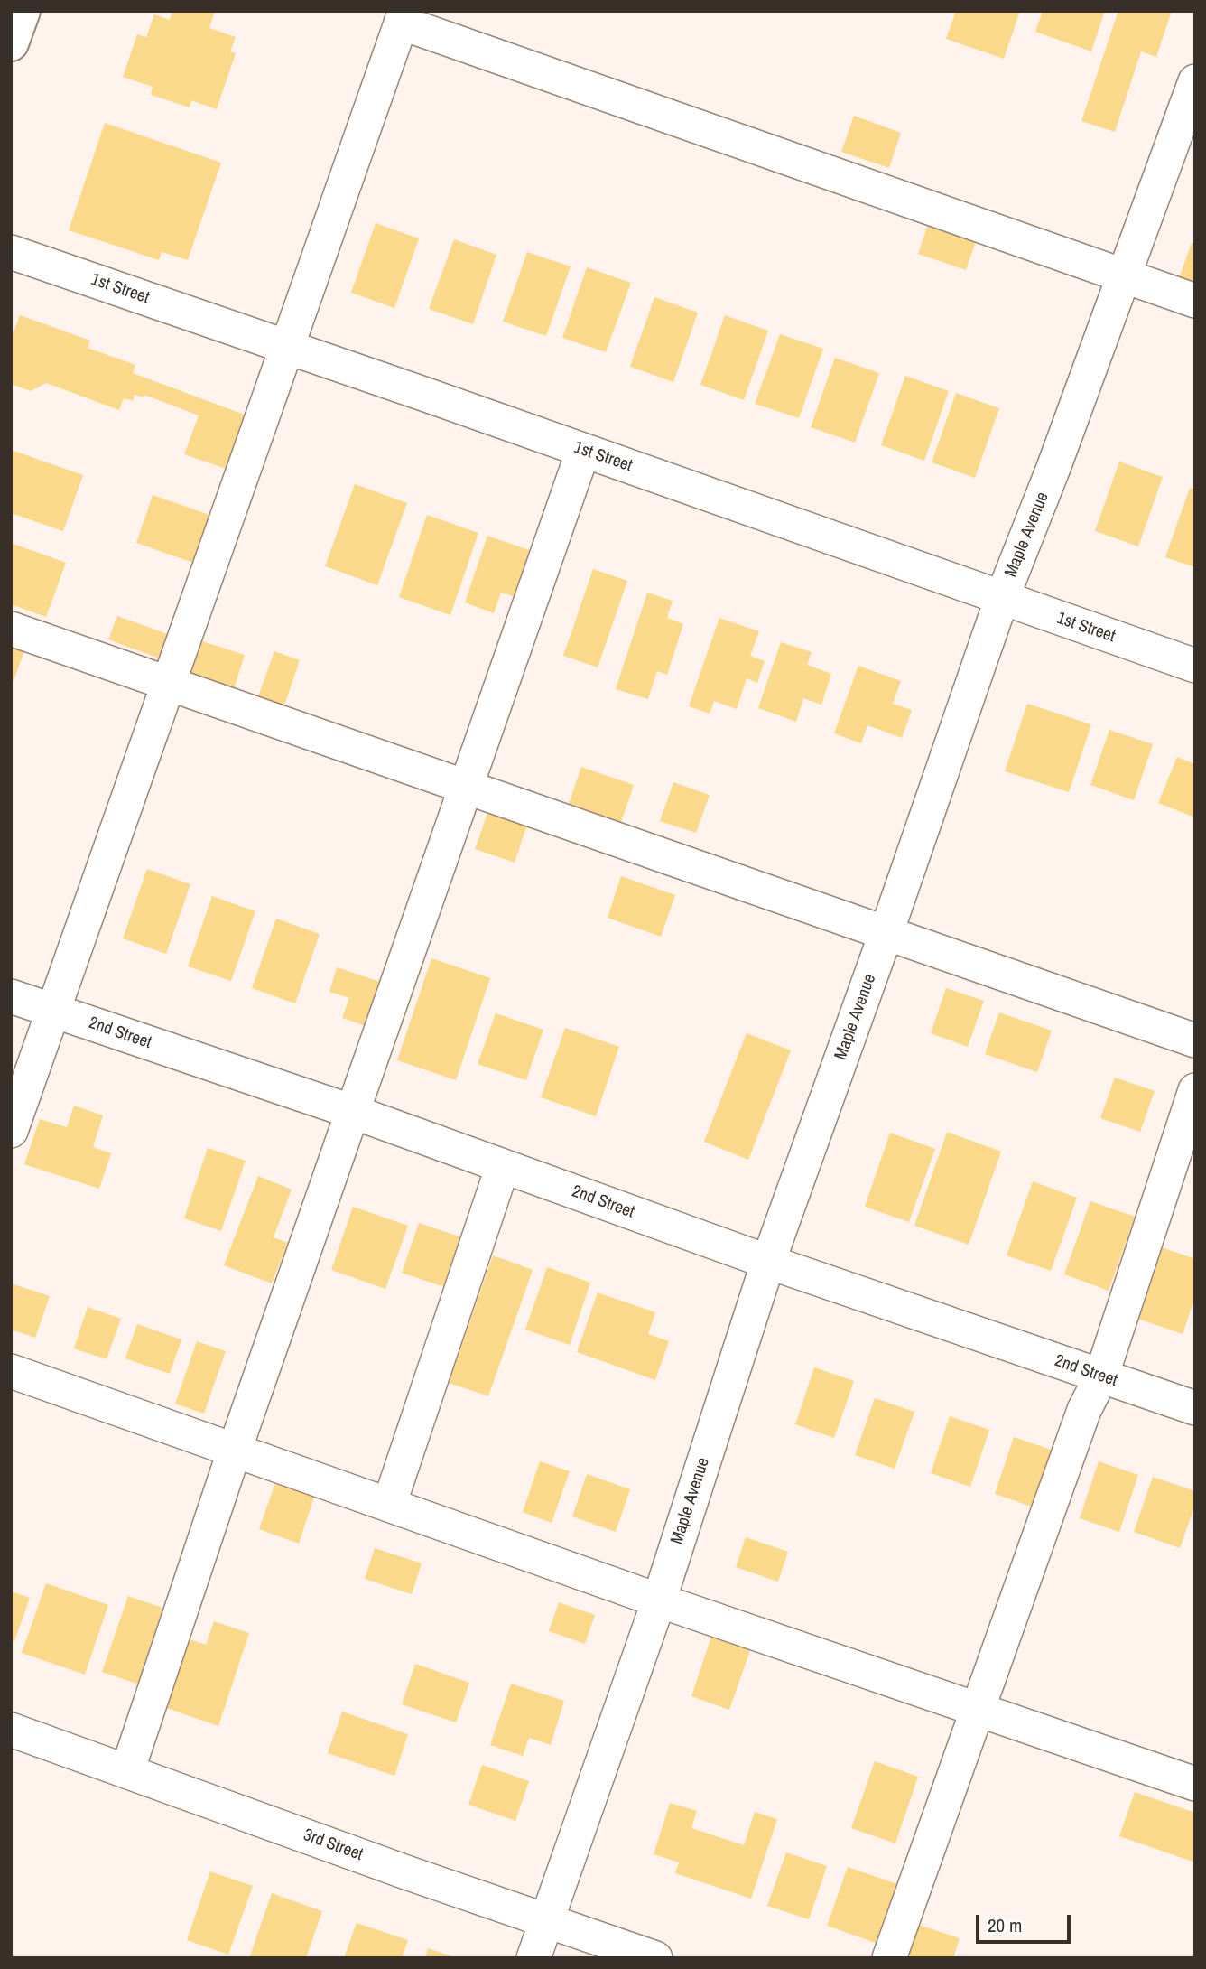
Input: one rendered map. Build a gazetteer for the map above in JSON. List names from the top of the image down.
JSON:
{
  "streets": {
    "street": [
      "1st Street",
      "Maple Avenue",
      "2nd Street",
      "3rd Street"
    ]
  },
  "crossings": [
    ["1st Street", "Maple Avenue"],
    ["Maple Avenue", "2nd Street"],
    ["Maple Avenue", "3rd Street"]
  ],
  "scale_bar": "20 m"
}
